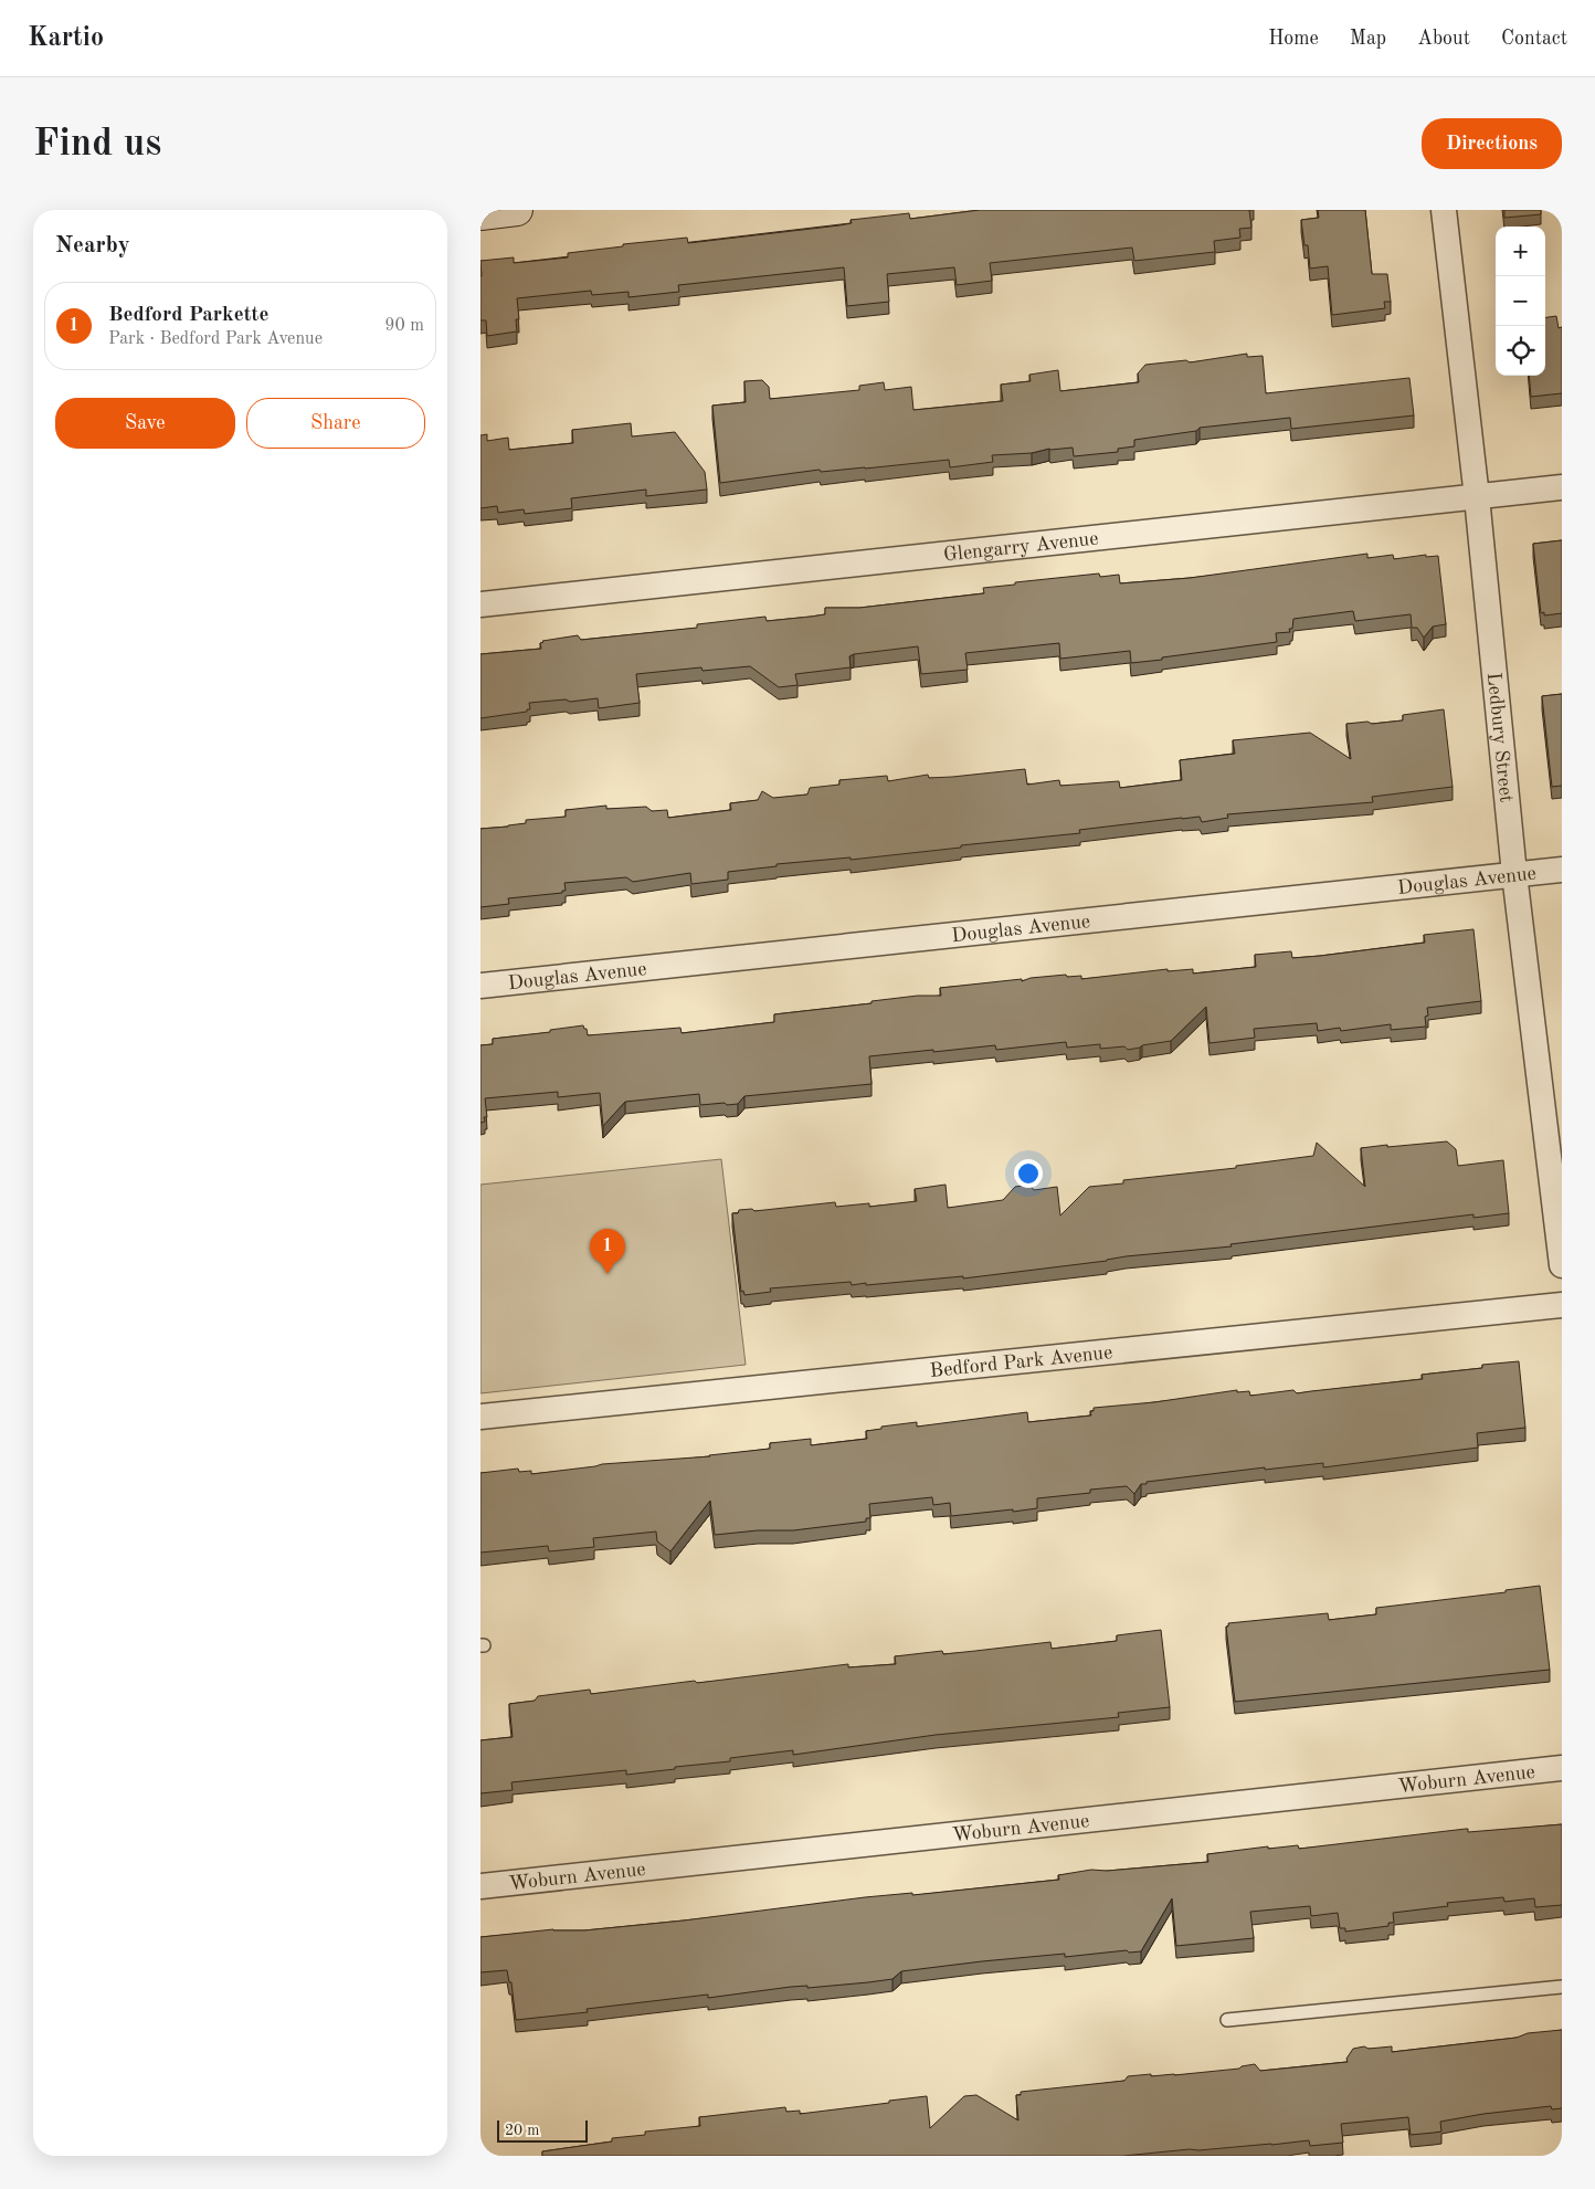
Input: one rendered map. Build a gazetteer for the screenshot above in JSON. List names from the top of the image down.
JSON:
{
  "streets": {
    "street": [
      "Glengarry Avenue",
      "Ledbury Street",
      "Douglas Avenue",
      "Bedford Park Avenue",
      "Woburn Avenue"
    ]
  },
  "crossings": [
    ["Glengarry Avenue", "Ledbury Street"],
    ["Ledbury Street", "Douglas Avenue"]
  ],
  "scale_bar": "20 m",
  "page": {
    "header": "Kartio",
    "nav": [
      "Home",
      "Map",
      "About",
      "Contact"
    ],
    "buttons": [
      "Directions",
      ["Save", "Share"]
    ],
    "title": "Find us",
    "heading": "Nearby",
    "map_buttons": ["+", "−"],
    "list": [
      {
        "mark": "1",
        "name": "Bedford Parkette",
        "note": "Park · Bedford Park Avenue",
        "value": "90 m"
      }
    ],
    "pins": "1",
    "scale": "20 m"
  }
}
